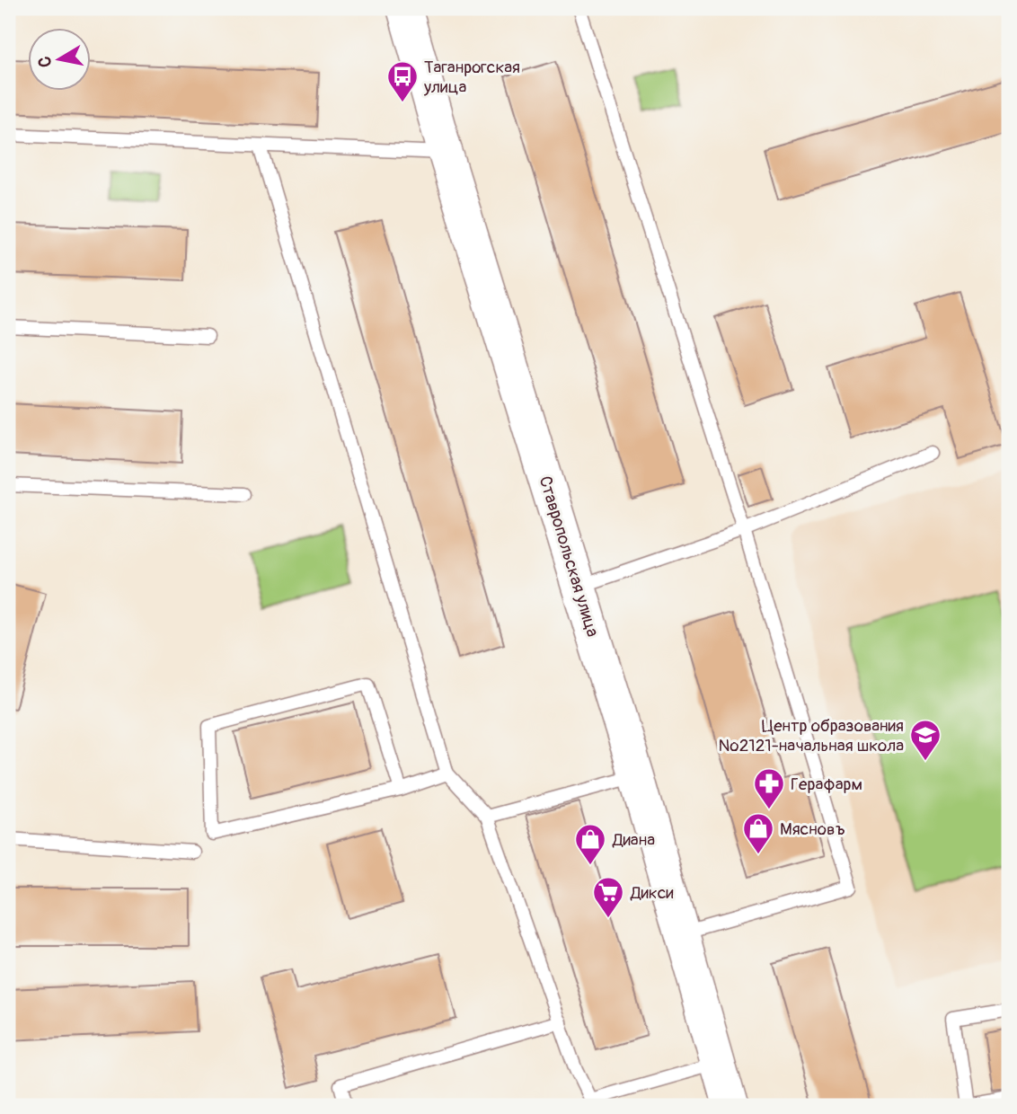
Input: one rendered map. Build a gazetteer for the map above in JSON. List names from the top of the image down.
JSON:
{
  "streets": {
    "main road": ["Ставропольская улица"]
  },
  "places": {
    "bus stop": ["Таганрогская улица"],
    "school or university": ["Центр образования №2121-начальная школа"],
    "pharmacy": ["Герафарм"],
    "shop": ["Мясновъ", "Диана"],
    "supermarket": ["Дикси"]
  },
  "north": "left"
}
